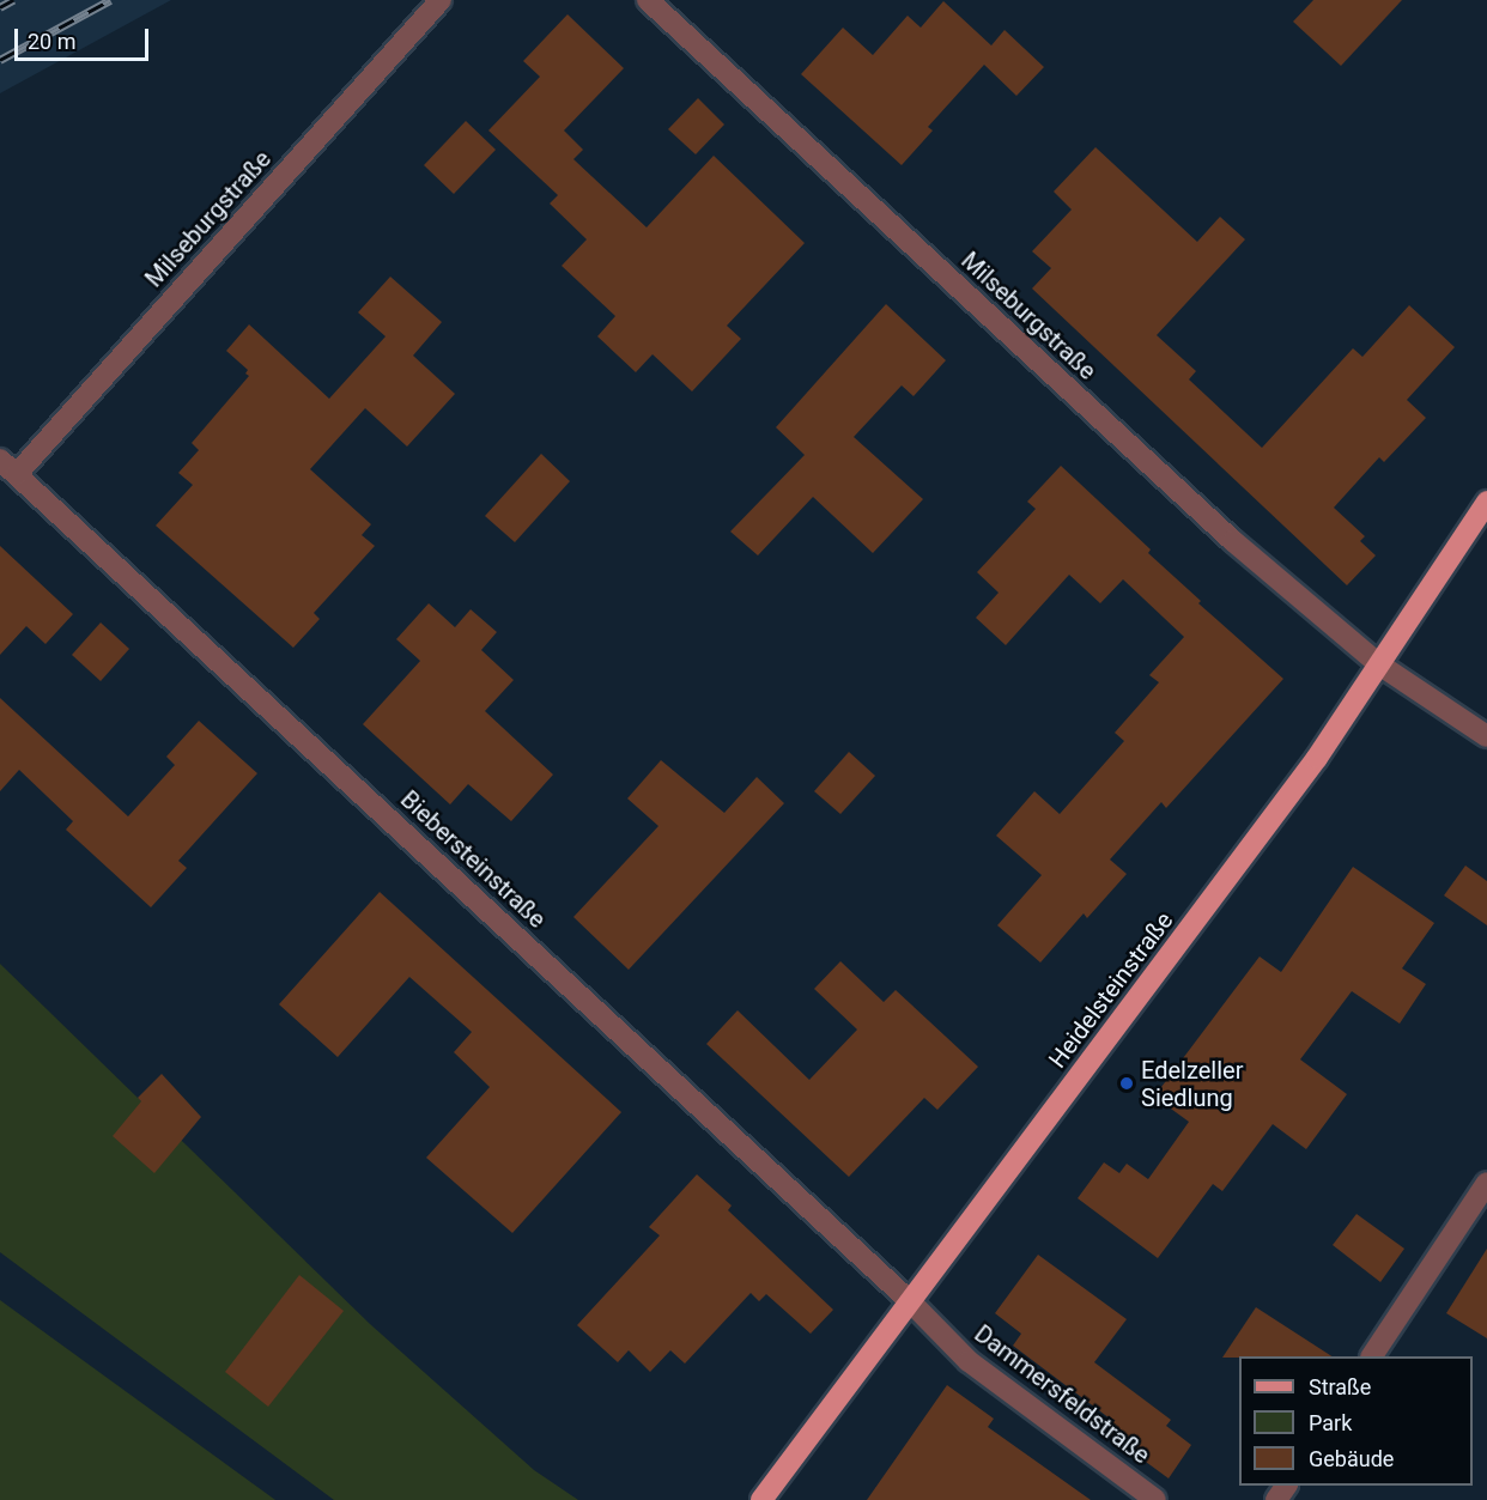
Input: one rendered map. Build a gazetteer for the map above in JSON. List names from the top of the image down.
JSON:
{
  "streets": {
    "main road": ["Heidelsteinstraße"],
    "street": ["Milseburgstraße", "Biebersteinstraße", "Dammersfeldstraße"]
  },
  "crossings": [
    ["Milseburgstraße", "Biebersteinstraße"],
    ["Milseburgstraße", "Heidelsteinstraße"],
    ["Biebersteinstraße", "Heidelsteinstraße"],
    ["Biebersteinstraße", "Dammersfeldstraße"],
    ["Heidelsteinstraße", "Dammersfeldstraße"]
  ],
  "places": ["Edelzeller Siedlung"],
  "legend": ["Straße", "Park", "Gebäude"],
  "scale_bar": "20 m"
}
